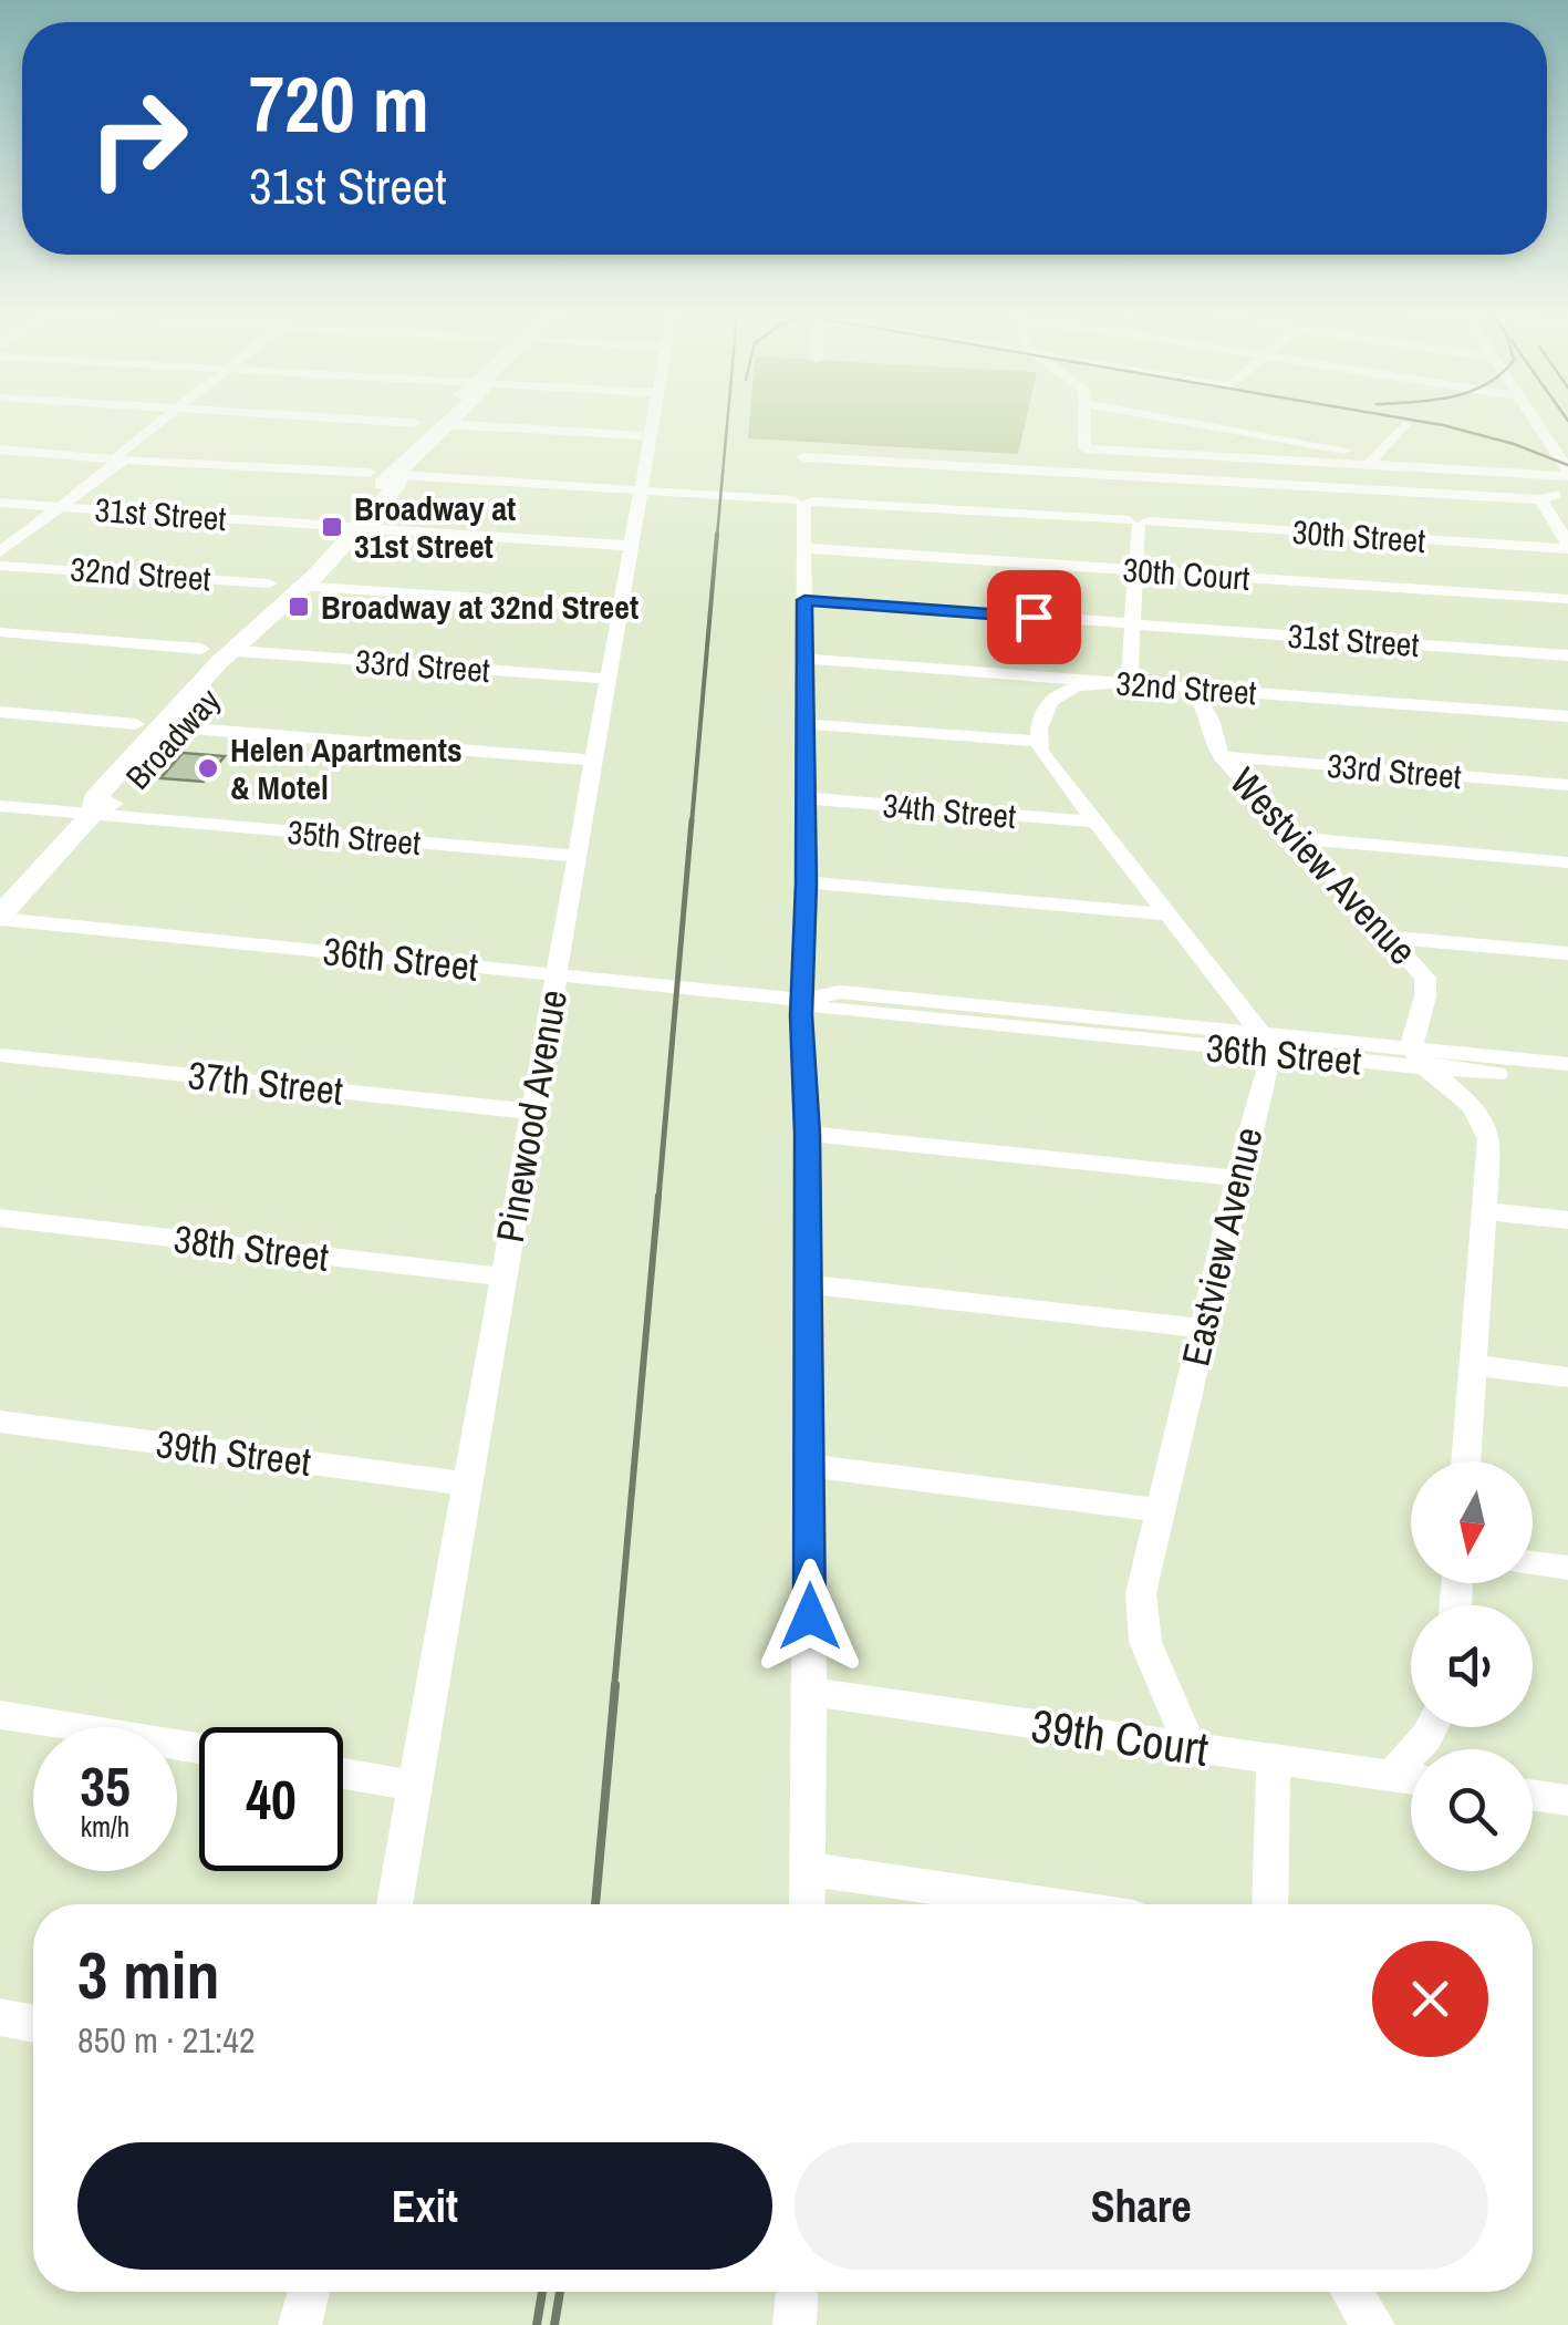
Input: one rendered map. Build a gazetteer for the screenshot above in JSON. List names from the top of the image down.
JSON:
{
  "streets": {
    "main road": ["Broadway"],
    "street": [
      "31st Street",
      "30th Street",
      "32nd Street",
      "30th Court",
      "33rd Street",
      "34th Street",
      "35th Street",
      "Westview Avenue",
      "36th Street",
      "37th Street",
      "Pinewood Avenue",
      "Eastview Avenue",
      "38th Street",
      "39th Street",
      "39th Court"
    ]
  },
  "crossings": [
    ["31st Street", "Broadway"],
    ["31st Street", "Pinewood Avenue"],
    ["30th Street", "Broadway"],
    ["30th Street", "Pinewood Avenue"],
    ["32nd Street", "Westview Avenue"],
    ["33rd Street", "Broadway"],
    ["33rd Street", "Westview Avenue"],
    ["33rd Street", "Pinewood Avenue"],
    ["Broadway", "35th Street"],
    ["Broadway", "36th Street"],
    ["35th Street", "Pinewood Avenue"],
    ["Westview Avenue", "36th Street"],
    ["36th Street", "Pinewood Avenue"],
    ["36th Street", "Eastview Avenue"],
    ["37th Street", "Pinewood Avenue"],
    ["Pinewood Avenue", "38th Street"],
    ["Pinewood Avenue", "39th Street"],
    ["Eastview Avenue", "39th Court"]
  ],
  "places": {
    "transit": ["Broadway at 31st Street", "Broadway at 32nd Street"],
    "other": ["Helen Apartments & Motel"]
  },
  "north": "bottom",
  "page": {
    "turn": ["720 m", "31st Street"],
    "speed": "35 km/h",
    "limit": "40",
    "heading": ["3 min", "850 m · 21:42"],
    "buttons": ["Exit", "Share"]
  }
}
